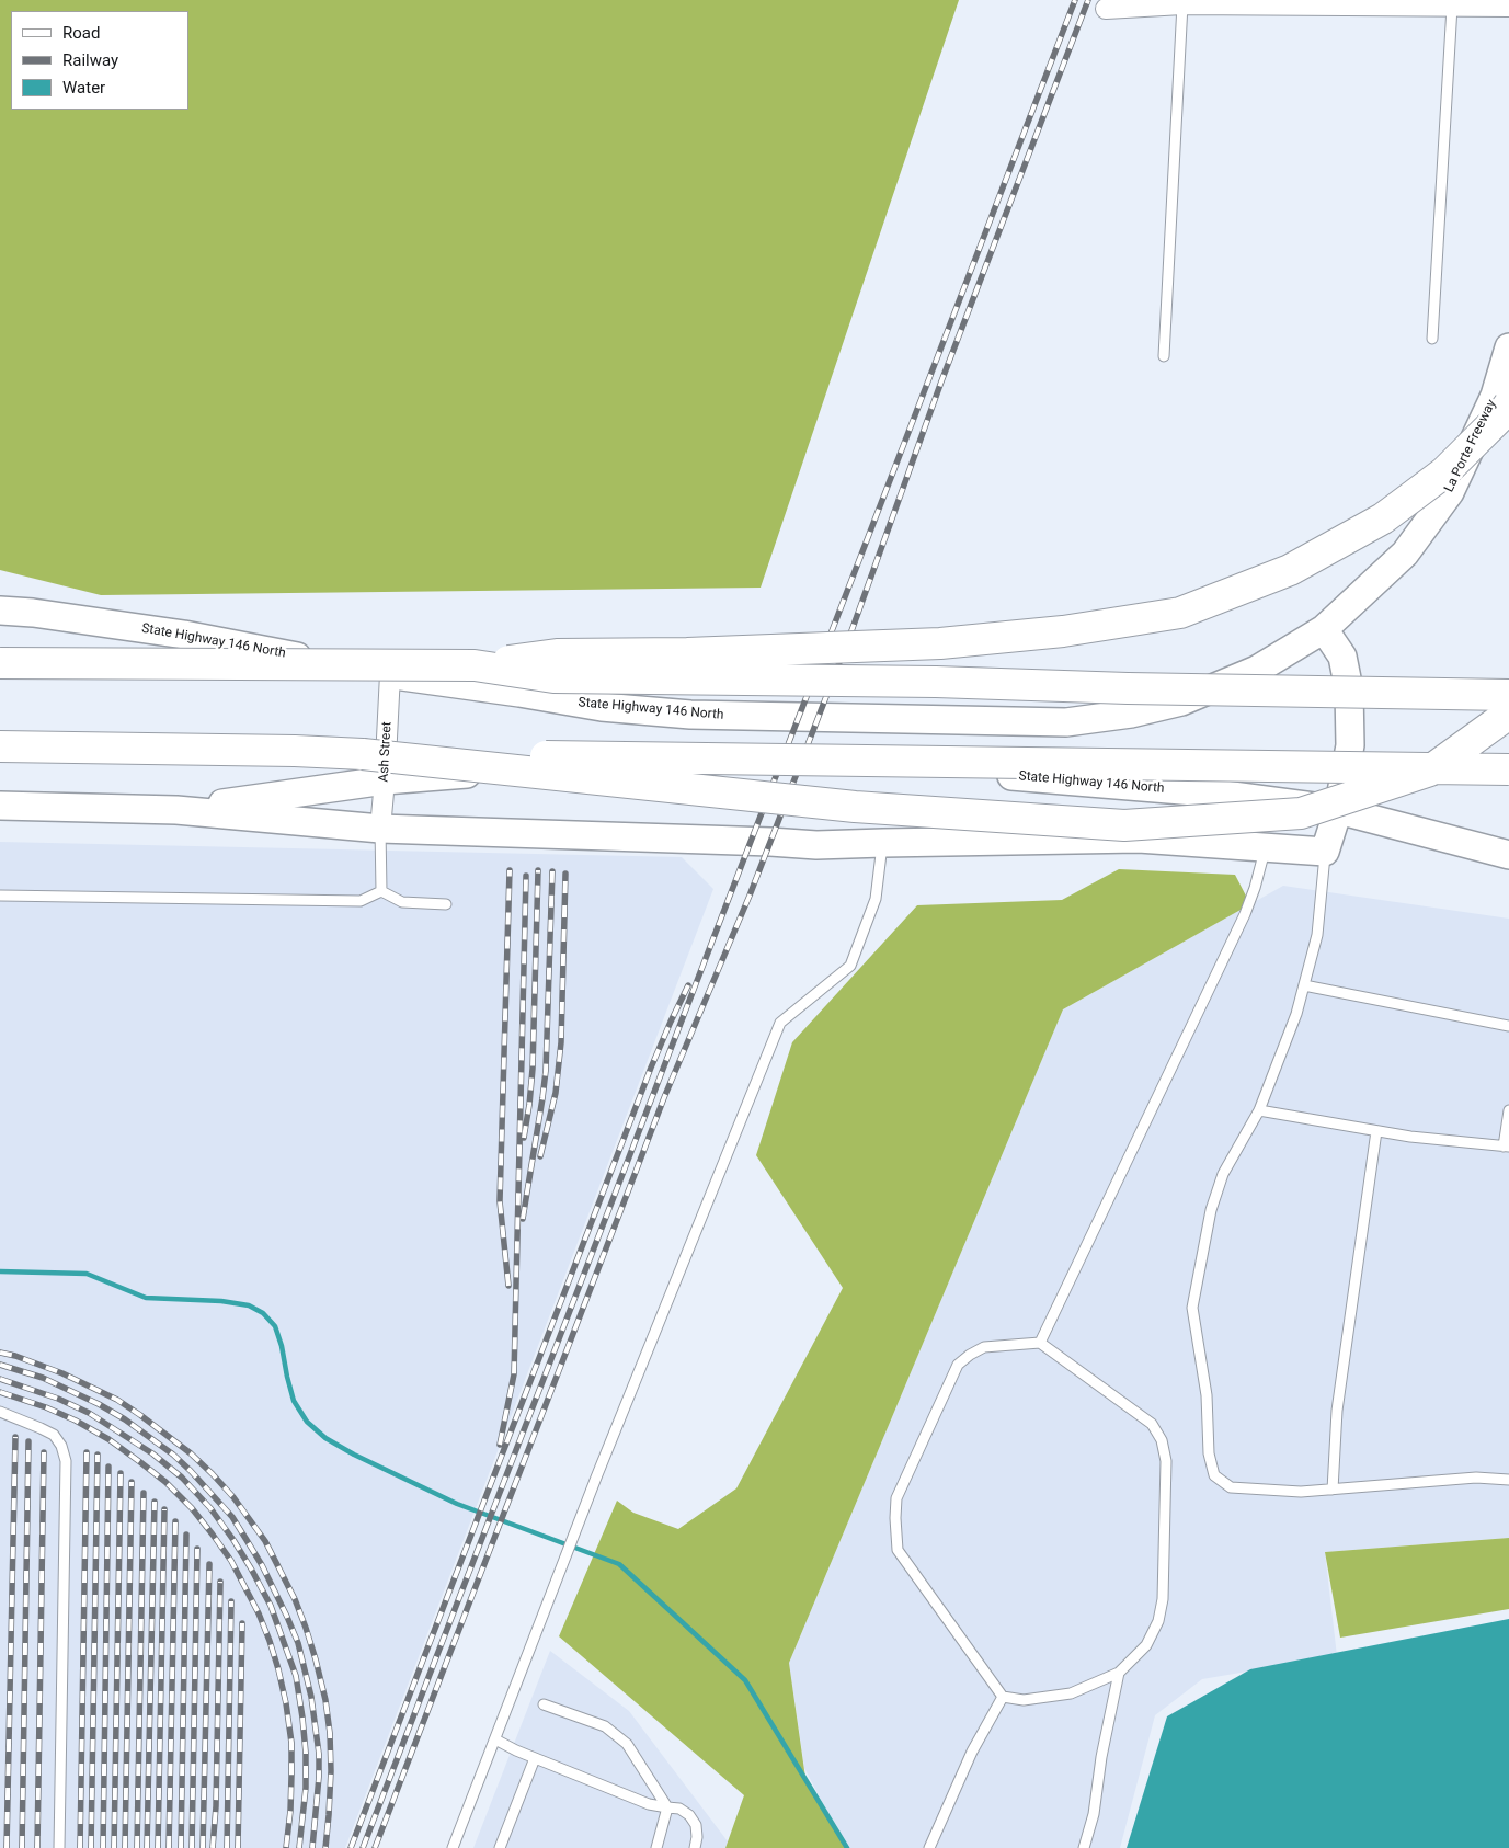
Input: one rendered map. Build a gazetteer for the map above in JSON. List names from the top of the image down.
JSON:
{
  "streets": {
    "main road": ["La Porte Freeway", "State Highway 146 North"],
    "street": ["Ash Street"]
  },
  "crossings": [
    ["La Porte Freeway", "State Highway 146 North"],
    ["State Highway 146 North", "Ash Street"]
  ],
  "legend": ["Road", "Railway", "Water"]
}
